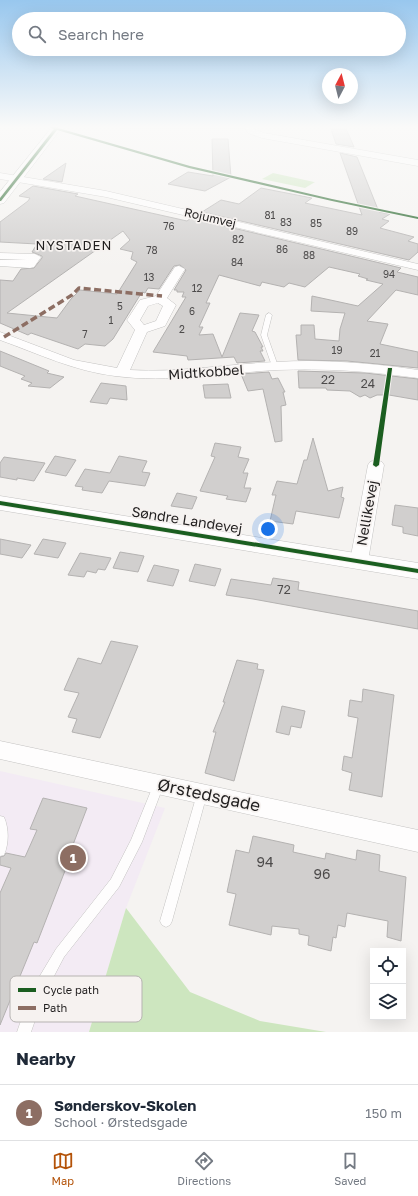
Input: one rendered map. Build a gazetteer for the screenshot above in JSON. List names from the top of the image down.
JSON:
{
  "streets": {
    "street": [
      "Rojumvej",
      "Midtkobbel",
      "Nellikevej",
      "Søndre Landevej",
      "Ørstedsgade"
    ]
  },
  "crossings": [
    ["Nellikevej", "Søndre Landevej"]
  ],
  "districts": ["NYSTADEN"],
  "house_numbers": [
    "81",
    "83",
    "85",
    "76",
    "89",
    "82",
    "86",
    "78",
    "88",
    "84",
    "94",
    "13",
    "12",
    "5",
    "6",
    "1",
    "2",
    "7",
    "19",
    "21",
    "22",
    "24",
    "72",
    "94",
    "96"
  ],
  "legend": ["Cycle path", "Path"],
  "north": "top",
  "page": {
    "search": "Search here",
    "pins": "1",
    "heading": "Nearby",
    "list": [
      {
        "mark": "1",
        "name": "Sønderskov-Skolen",
        "note": "School · Ørstedsgade",
        "value": "150 m"
      }
    ],
    "nav": ["Map", "Directions", "Saved"]
  }
}
